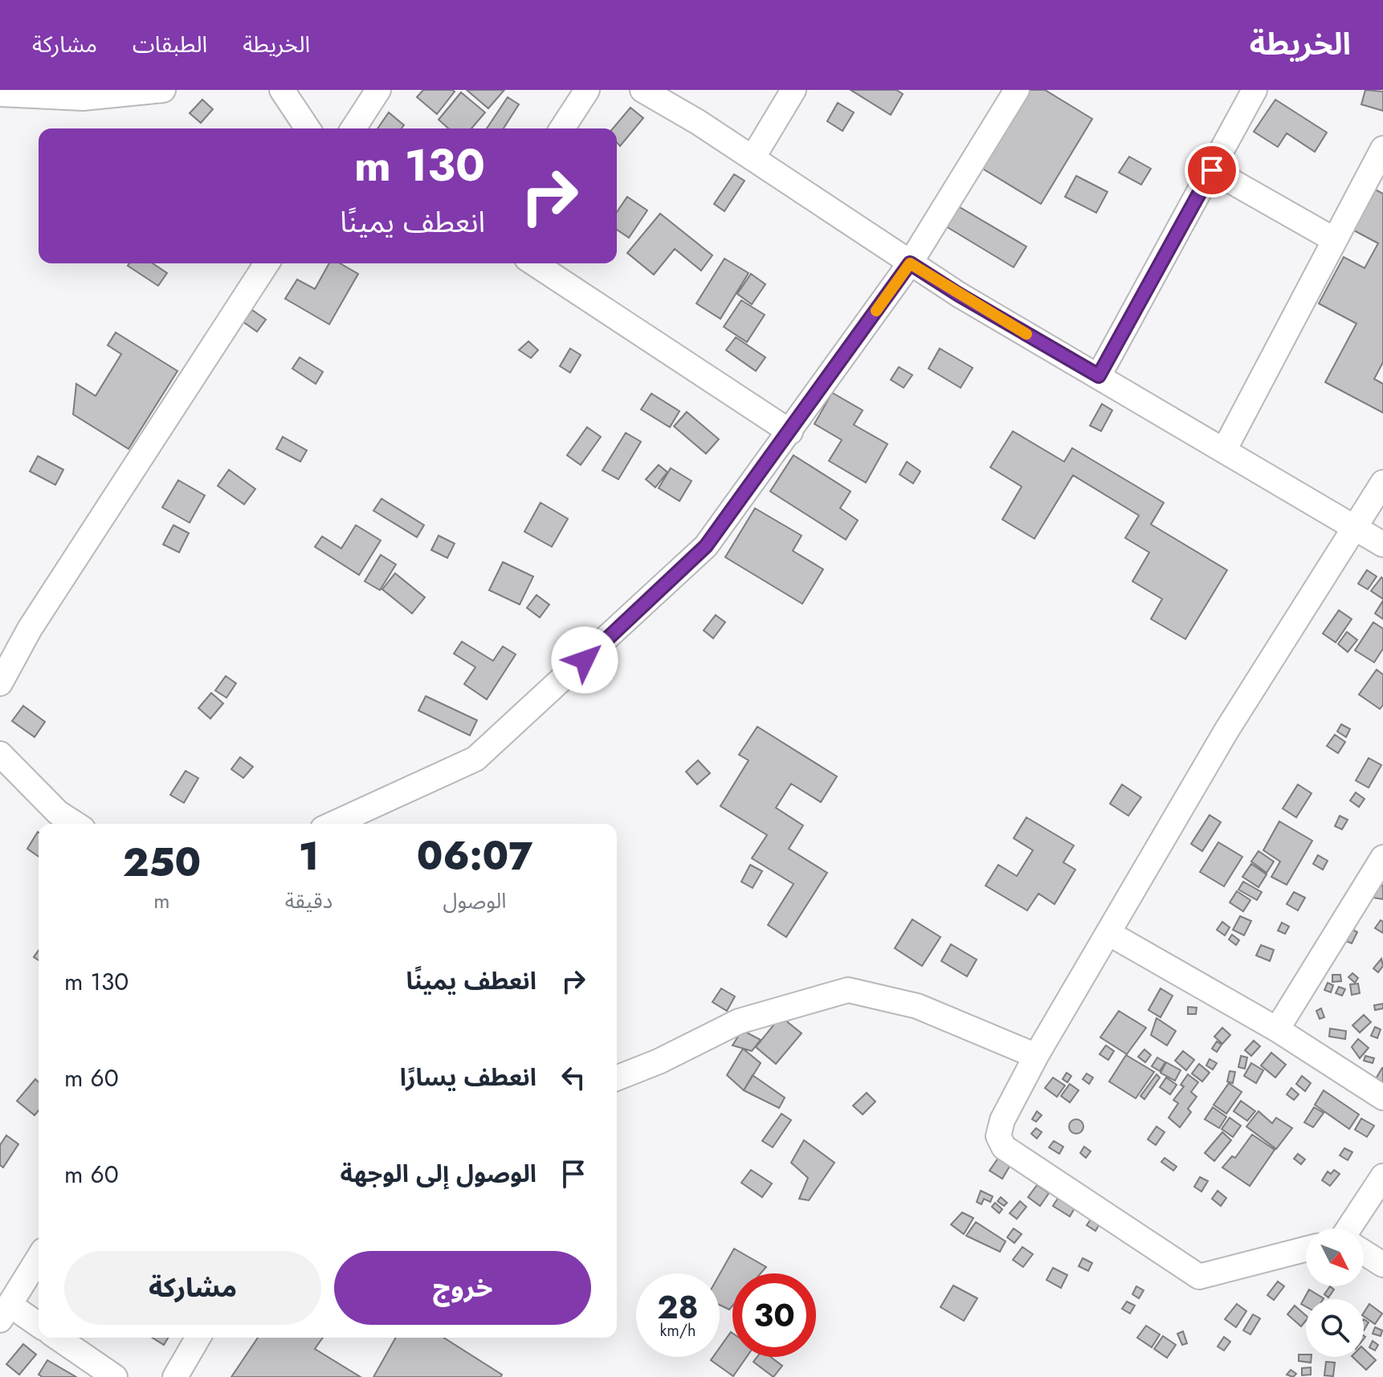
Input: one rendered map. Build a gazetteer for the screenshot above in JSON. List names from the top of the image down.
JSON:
{
  "north": "bottom right",
  "page": {
    "header": "الخريطة",
    "nav": ["الخريطة", "الطبقات", "مشاركة"],
    "turn": ["130 m", "انعطف يمينًا"],
    "eta": [
      "06:07",
      "الوصول",
      "1",
      "دقيقة",
      "250",
      "m"
    ],
    "list": [
      {
        "name": "انعطف يمينًا",
        "value": "130 m"
      },
      {
        "name": "انعطف يسارًا",
        "value": "60 m"
      },
      {
        "name": "الوصول إلى الوجهة",
        "value": "60 m"
      }
    ],
    "buttons": ["خروج", "مشاركة"],
    "speed": "28 km/h",
    "limit": "30"
  }
}
